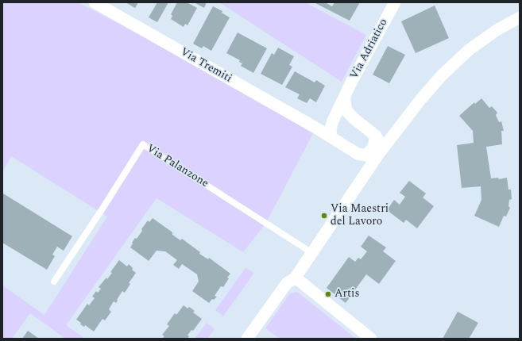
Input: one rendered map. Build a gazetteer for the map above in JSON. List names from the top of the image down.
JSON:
{
  "streets": {
    "street": ["Via Adriatico", "Via Tremiti"],
    "lane": ["Via Palanzone"]
  },
  "crossings": [
    ["Via Adriatico", "Via Tremiti"]
  ],
  "places": ["Via Maestri del Lavoro", "Artis"]
}
